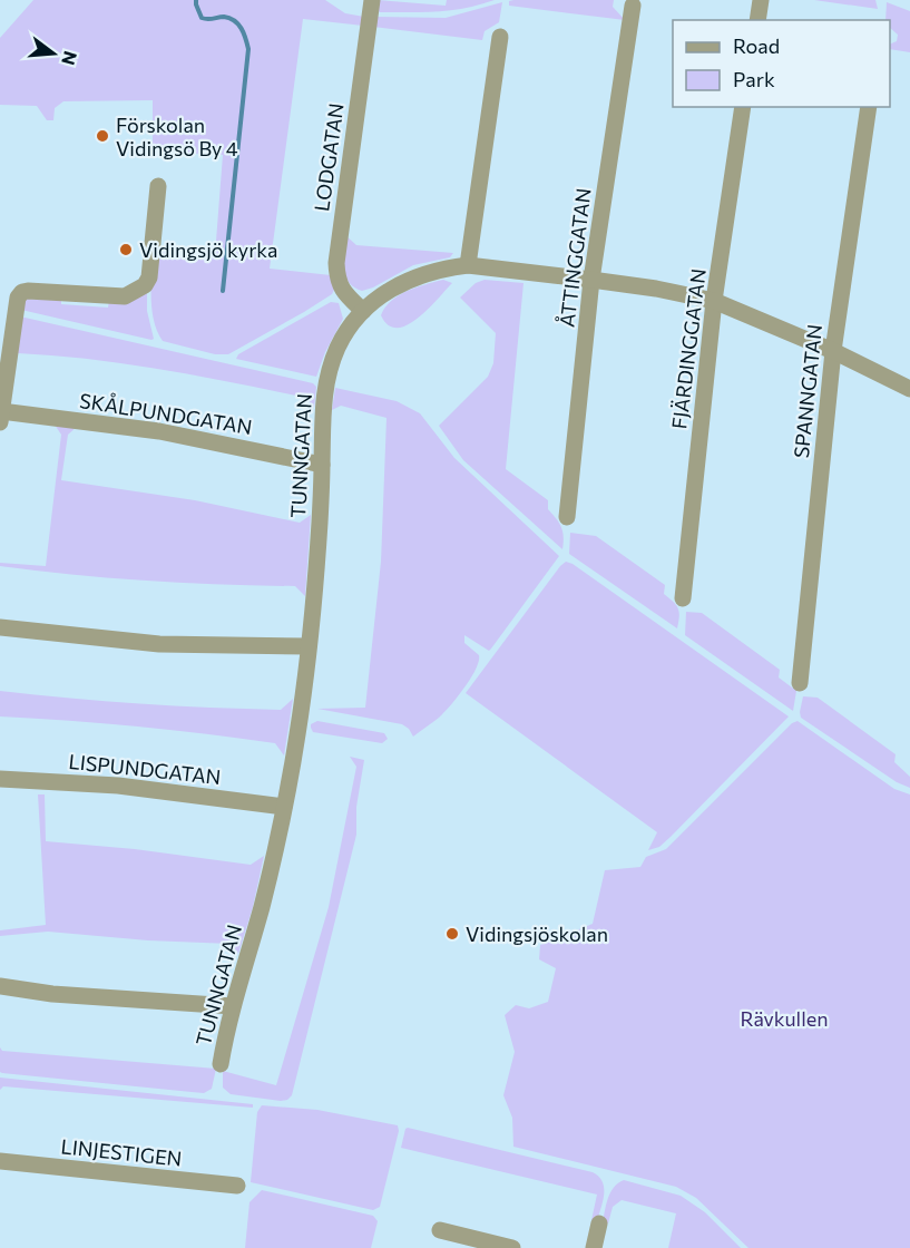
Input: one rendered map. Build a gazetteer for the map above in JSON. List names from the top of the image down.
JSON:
{
  "streets": {
    "street": [
      "LODGATAN",
      "ÅTTINGGATAN",
      "FJÄRDINGGATAN",
      "SPANNGATAN",
      "SKÅLPUNDGATAN",
      "TUNNGATAN",
      "LISPUNDGATAN",
      "LINJESTIGEN"
    ]
  },
  "crossings": [
    ["LODGATAN", "TUNNGATAN"],
    ["ÅTTINGGATAN", "TUNNGATAN"],
    ["FJÄRDINGGATAN", "TUNNGATAN"],
    ["SPANNGATAN", "TUNNGATAN"],
    ["SKÅLPUNDGATAN", "TUNNGATAN"],
    ["TUNNGATAN", "LISPUNDGATAN"]
  ],
  "parks": ["Rävkullen"],
  "places": ["Förskolan Vidingsö By 4", "Vidingsjö kyrka", "Vidingsjöskolan"],
  "legend": ["Road", "Park"],
  "north": "right"
}
